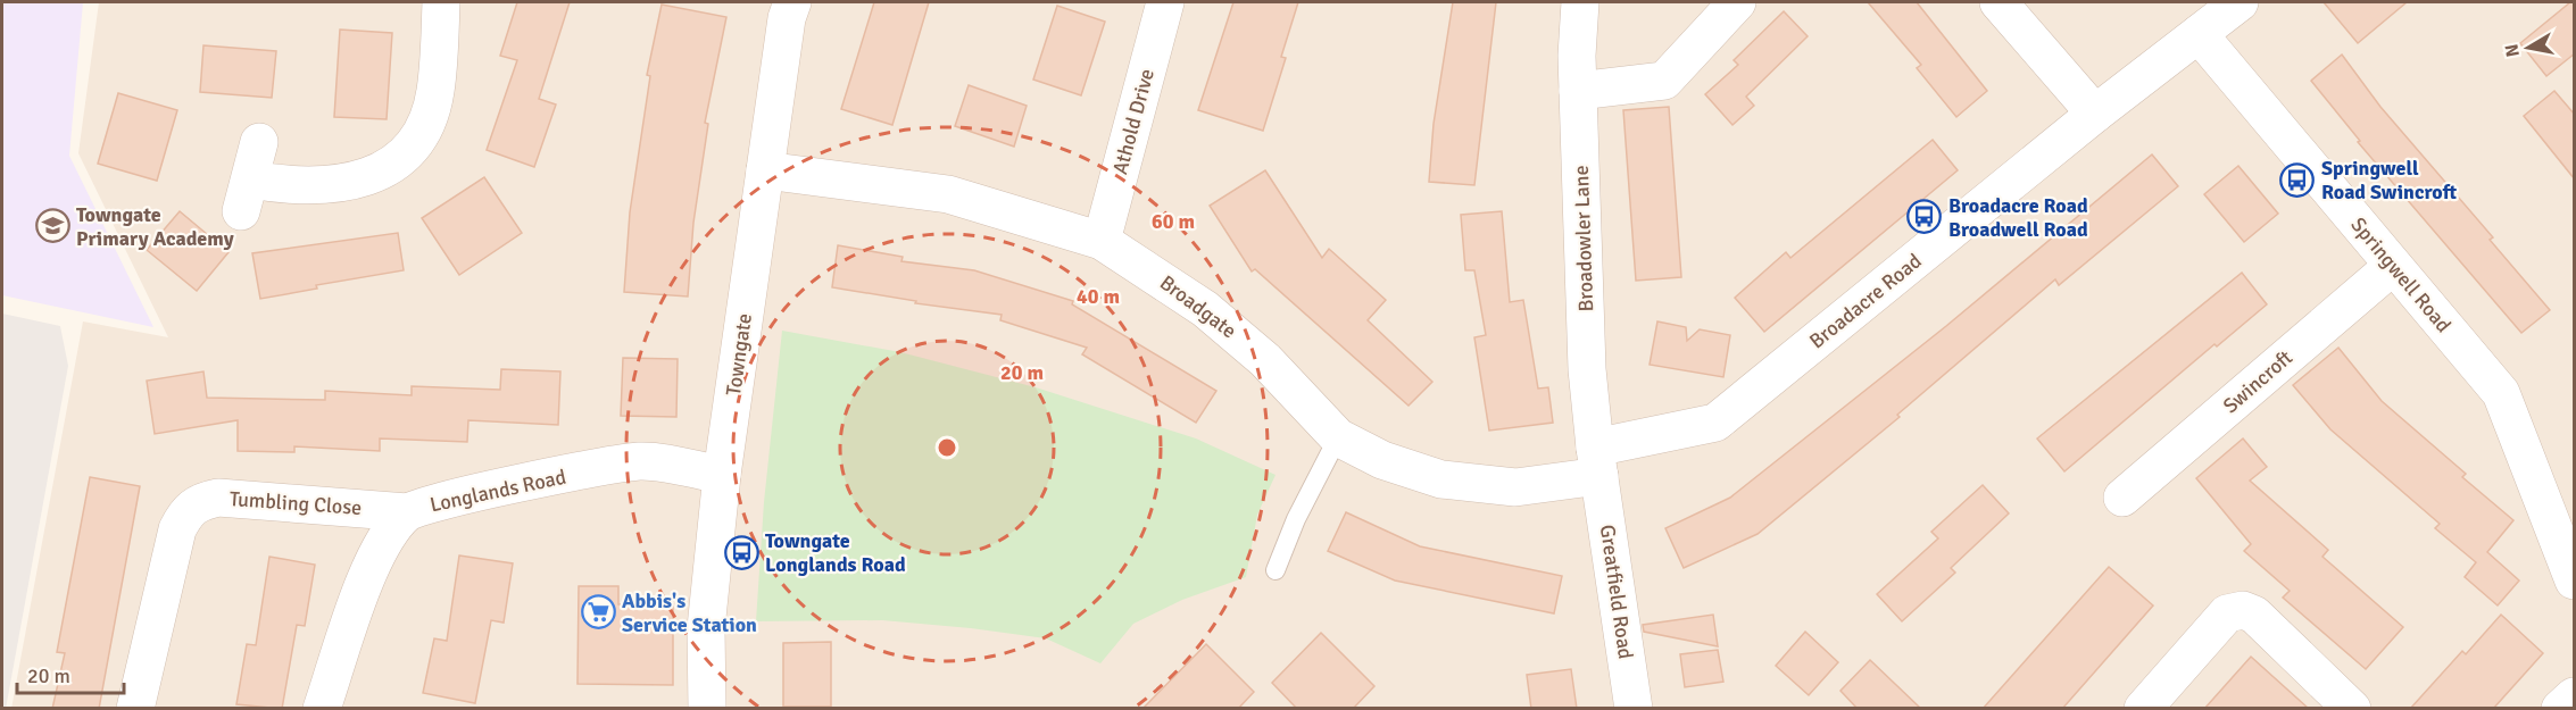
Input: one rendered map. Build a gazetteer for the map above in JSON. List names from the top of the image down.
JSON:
{
  "streets": {
    "street": [
      "Athold Drive",
      "Broadowler Lane",
      "Springwell Road",
      "Broadacre Road",
      "Broadgate",
      "Towngate",
      "Swincroft",
      "Longlands Road",
      "Tumbling Close",
      "Greatfield Road"
    ]
  },
  "crossings": [
    ["Athold Drive", "Broadgate"],
    ["Broadowler Lane", "Broadacre Road"],
    ["Broadowler Lane", "Broadgate"],
    ["Broadowler Lane", "Greatfield Road"],
    ["Springwell Road", "Broadacre Road"],
    ["Springwell Road", "Swincroft"],
    ["Broadacre Road", "Broadgate"],
    ["Broadacre Road", "Greatfield Road"],
    ["Broadgate", "Towngate"],
    ["Broadgate", "Greatfield Road"],
    ["Towngate", "Longlands Road"],
    ["Longlands Road", "Tumbling Close"]
  ],
  "places": {
    "bus stop": ["Springwell Road Swincroft", "Broadacre Road Broadwell Road", "Towngate Longlands Road"],
    "school or university": ["Towngate Primary Academy"],
    "supermarket": ["Abbis's Service Station"]
  },
  "scale_bar": "20 m",
  "north": "left",
  "rings": ["60 m", "40 m", "20 m"]
}
